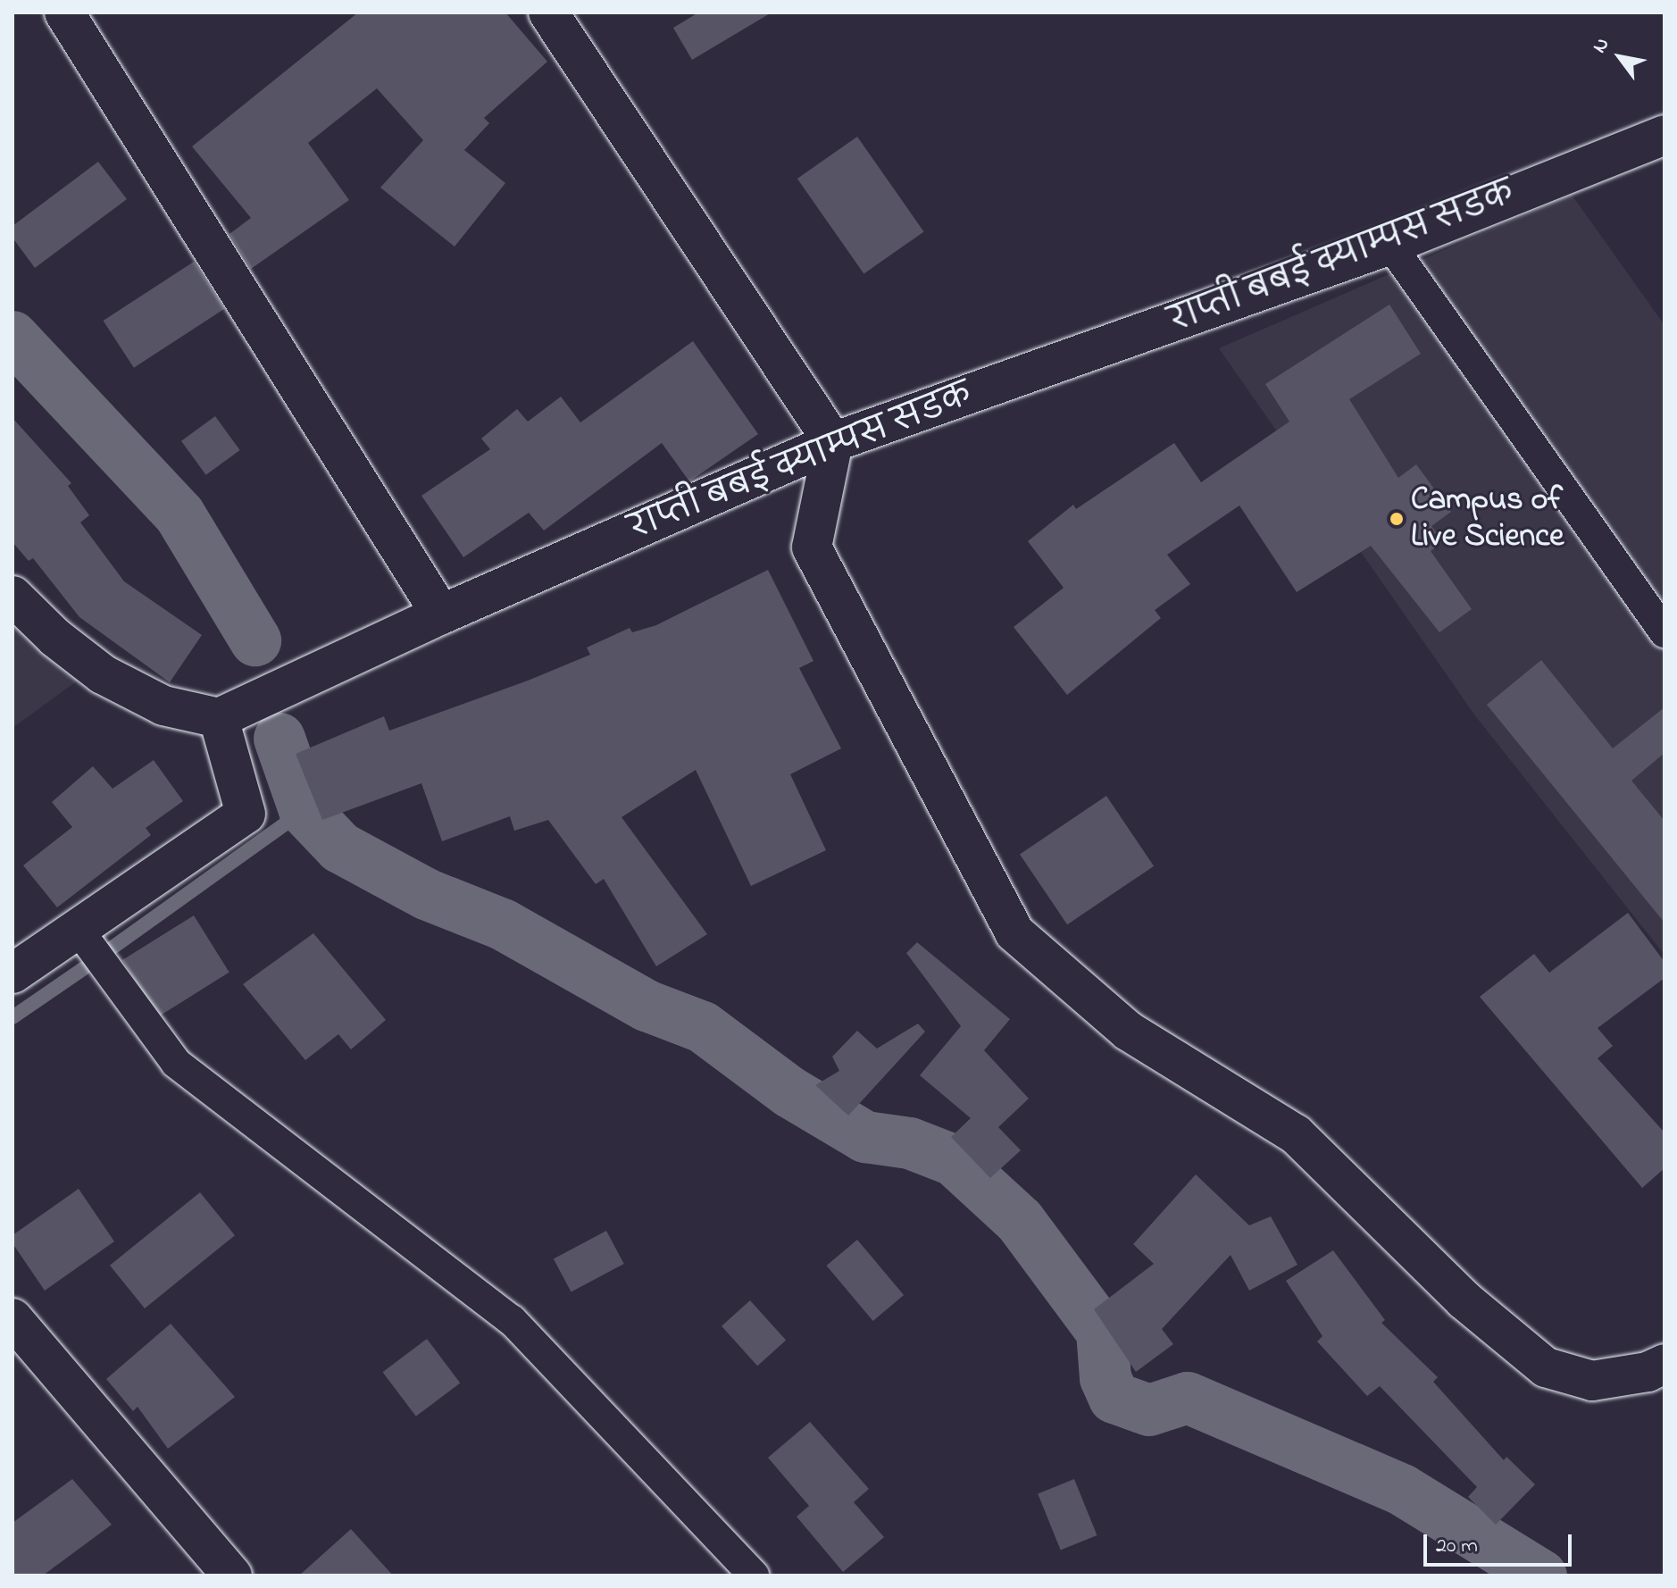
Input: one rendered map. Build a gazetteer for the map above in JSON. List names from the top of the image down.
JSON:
{
  "streets": {
    "street": ["राप्ती बबई क्याम्पस सडक"]
  },
  "places": ["Campus of Live Science"],
  "scale_bar": "20 m",
  "north": "top left"
}
